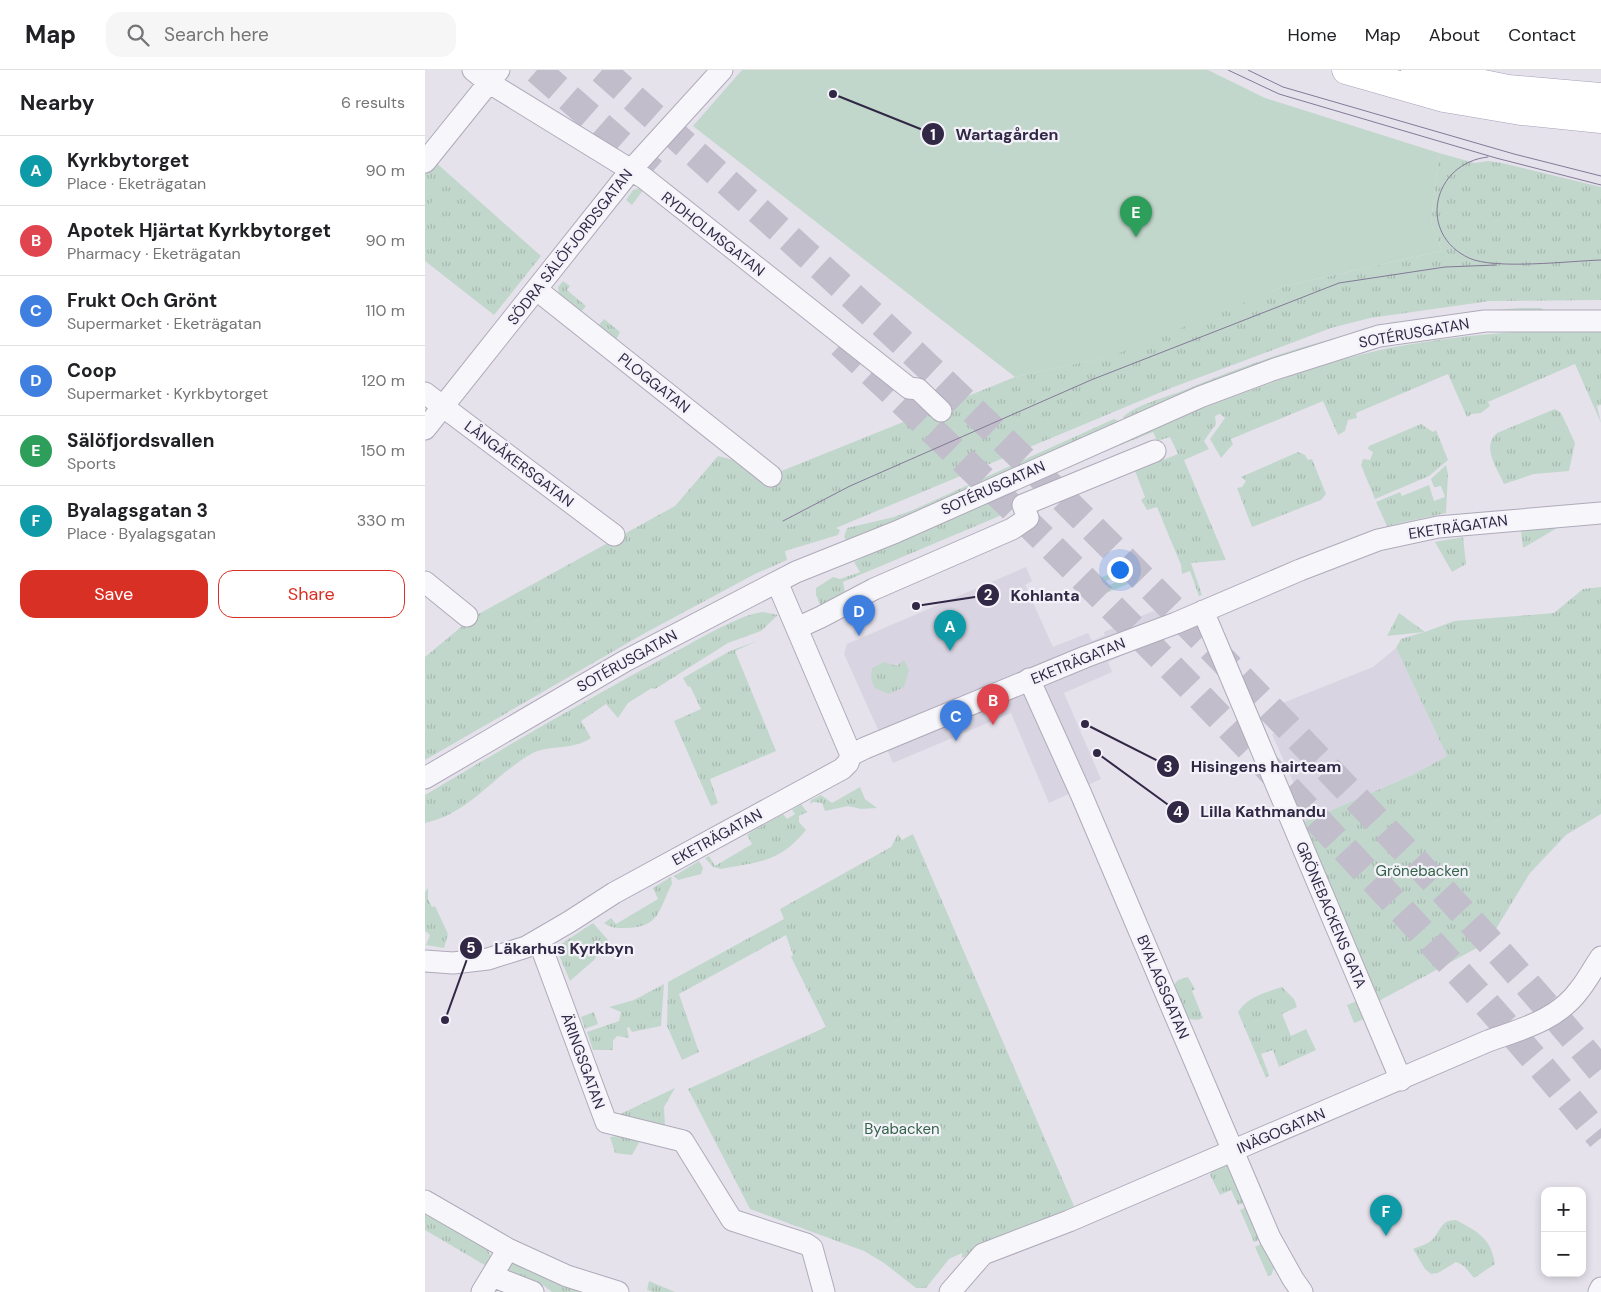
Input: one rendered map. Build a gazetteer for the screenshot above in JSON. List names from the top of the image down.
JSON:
{
  "streets": {
    "street": [
      "RYDHOLMSGATAN",
      "SÖDRA SÄLÖFJORDSGATAN",
      "SOTÉRUSGATAN",
      "PLOGGATAN",
      "LÅNGÅKERSGATAN",
      "EKETRÄGATAN",
      "GRÖNEBACKENS GATA",
      "BYALAGSGATAN",
      "ÄRINGSGATAN",
      "INÄGOGATAN"
    ]
  },
  "crossings": [
    ["RYDHOLMSGATAN", "SÖDRA SÄLÖFJORDSGATAN"],
    ["SÖDRA SÄLÖFJORDSGATAN", "PLOGGATAN"],
    ["SÖDRA SÄLÖFJORDSGATAN", "LÅNGÅKERSGATAN"],
    ["EKETRÄGATAN", "GRÖNEBACKENS GATA"],
    ["EKETRÄGATAN", "BYALAGSGATAN"],
    ["EKETRÄGATAN", "ÄRINGSGATAN"],
    ["GRÖNEBACKENS GATA", "INÄGOGATAN"],
    ["BYALAGSGATAN", "INÄGOGATAN"]
  ],
  "parks": ["Grönebacken", "Byabacken"],
  "places": [
    "Wartagården",
    "Kohlanta",
    "Hisingens hairteam",
    "Lilla Kathmandu",
    "Läkarhus Kyrkbyn"
  ],
  "page": {
    "header": "Map",
    "search": "Search here",
    "nav": [
      "Home",
      "Map",
      "About",
      "Contact"
    ],
    "heading": ["Nearby", "6 results"],
    "list": [
      {
        "mark": "A",
        "name": "Kyrkbytorget",
        "note": "Place · Eketrägatan",
        "value": "90 m"
      },
      {
        "mark": "B",
        "name": "Apotek Hjärtat Kyrkbytorget",
        "note": "Pharmacy · Eketrägatan",
        "value": "90 m"
      },
      {
        "mark": "C",
        "name": "Frukt Och Grönt",
        "note": "Supermarket · Eketrägatan",
        "value": "110 m"
      },
      {
        "mark": "D",
        "name": "Coop",
        "note": "Supermarket · Kyrkbytorget",
        "value": "120 m"
      },
      {
        "mark": "E",
        "name": "Sälöfjordsvallen",
        "note": "Sports",
        "value": "150 m"
      },
      {
        "mark": "F",
        "name": "Byalagsgatan 3",
        "note": "Place · Byalagsgatan",
        "value": "330 m"
      }
    ],
    "pins": [
      "E",
      "D",
      "A",
      "B",
      "C",
      "F"
    ],
    "buttons": ["Save", "Share"],
    "map_buttons": ["+", "−"]
  }
}
